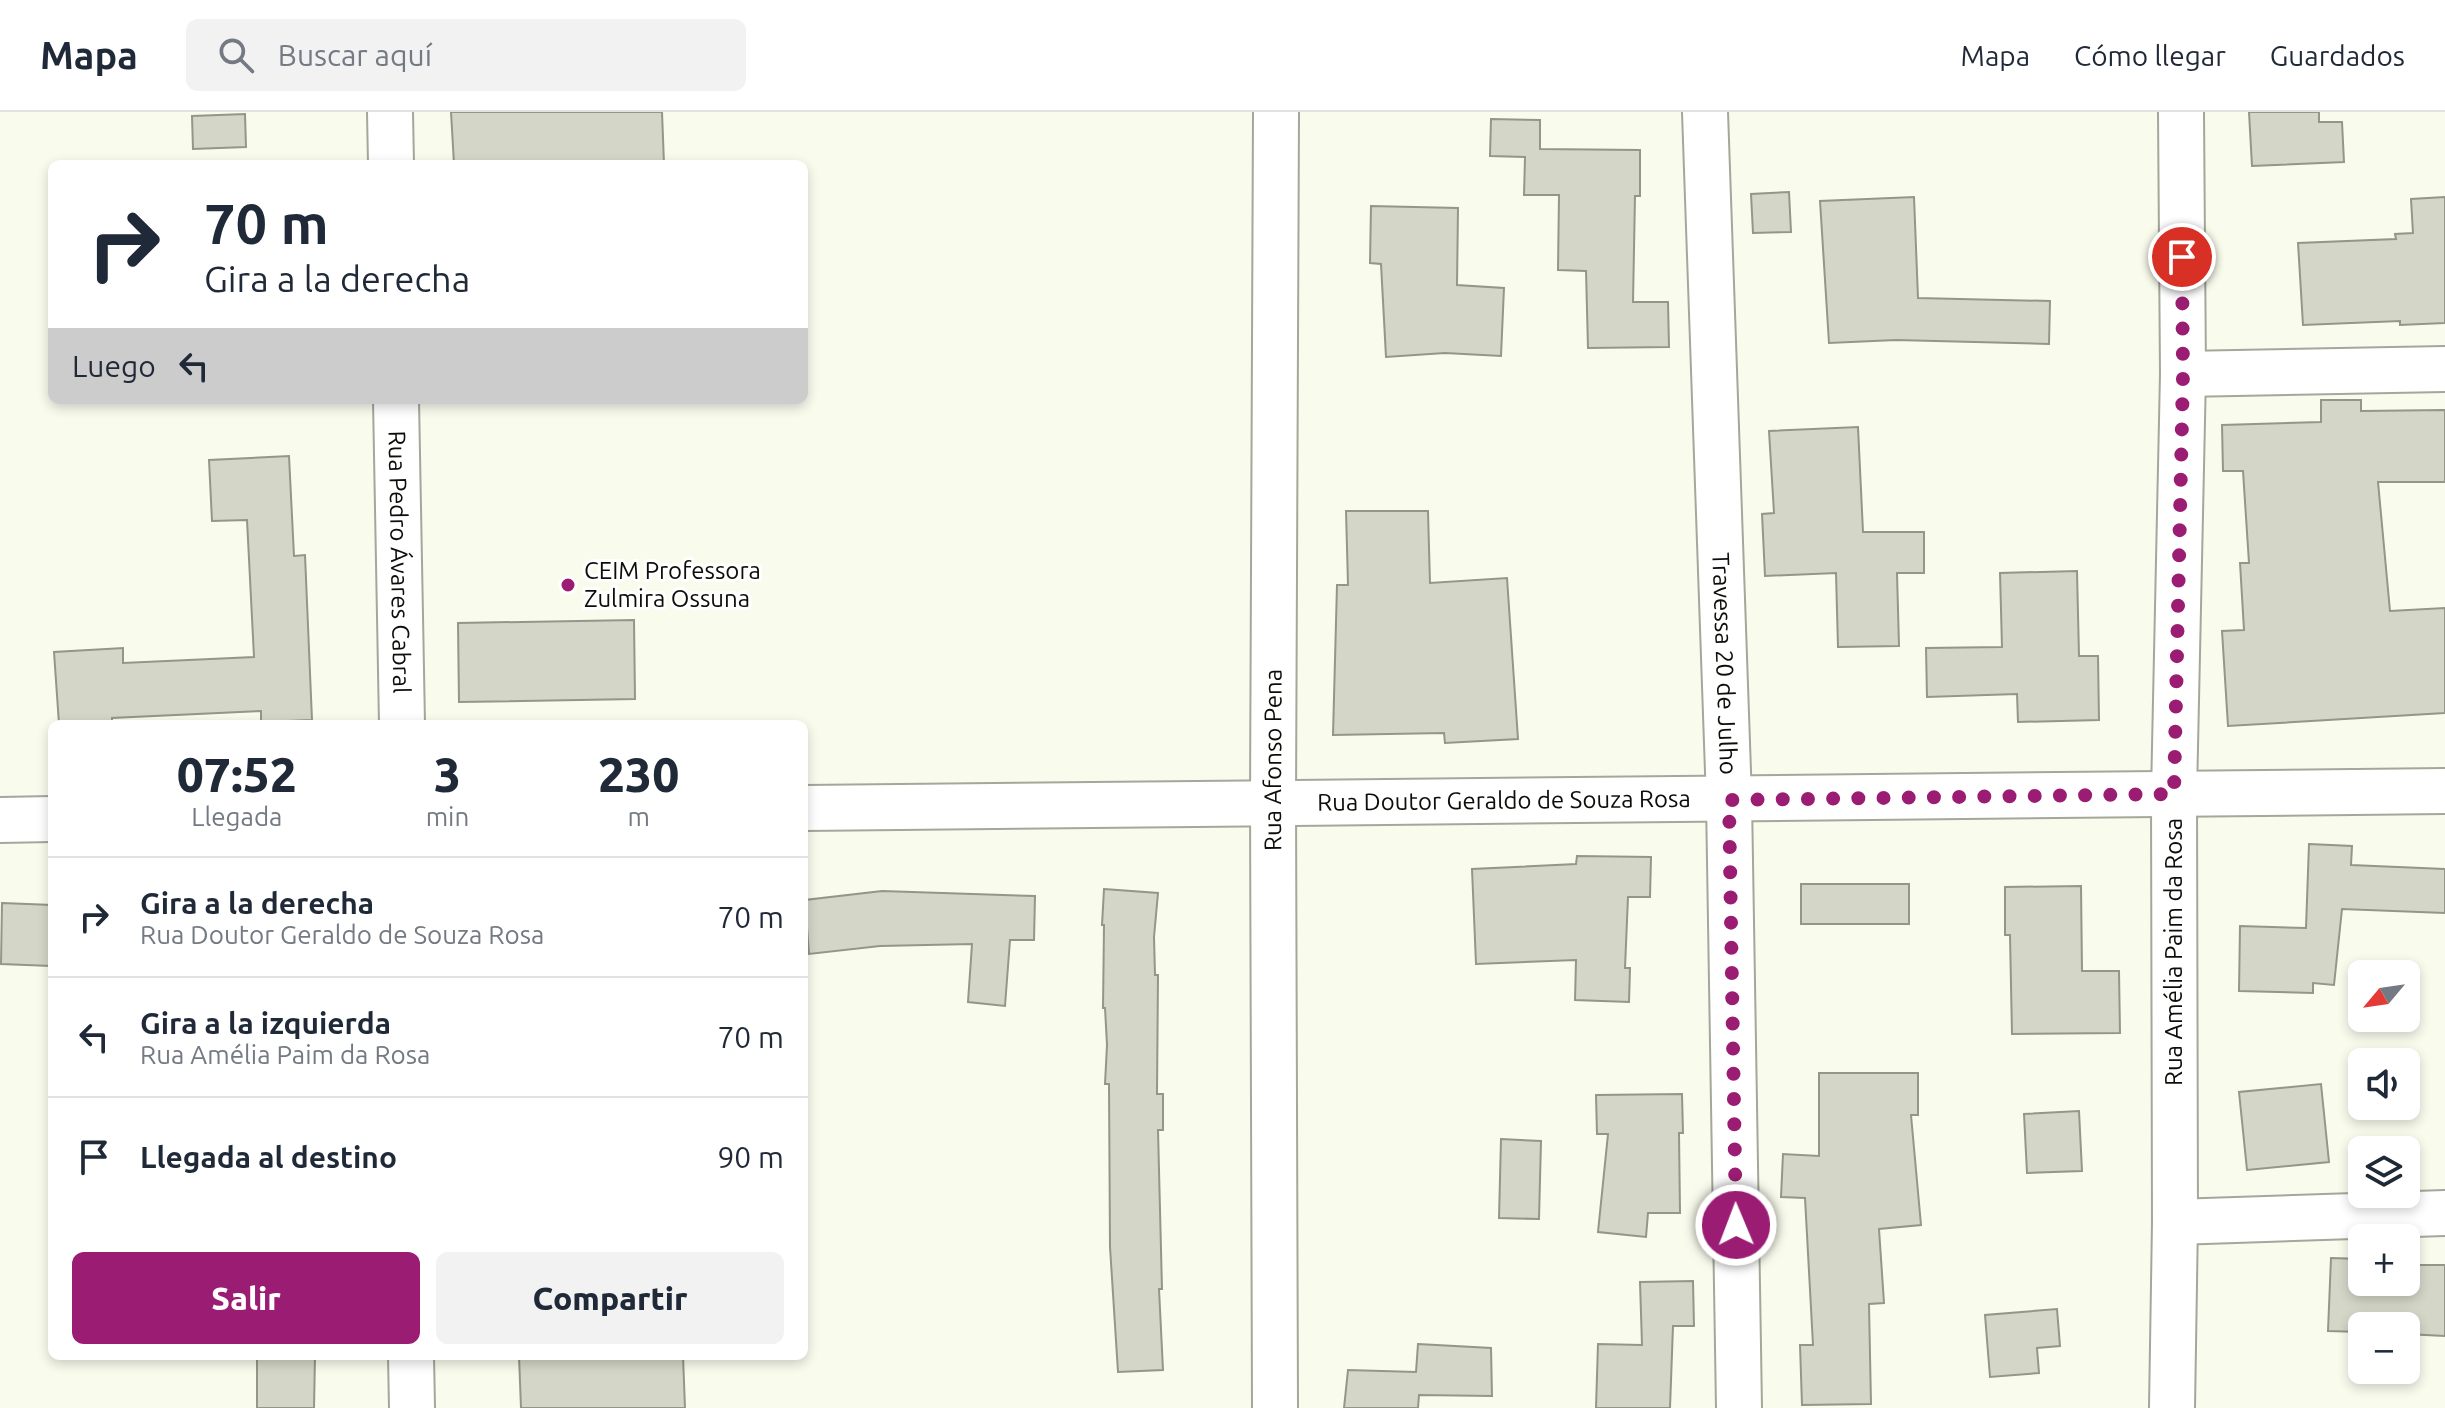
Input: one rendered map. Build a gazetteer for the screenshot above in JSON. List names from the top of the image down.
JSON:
{
  "streets": {
    "street": [
      "Rua Pedro Ávares Cabral",
      "Travessa 20 de Julho",
      "Rua Afonso Pena",
      "Rua Doutor Geraldo de Souza Rosa",
      "Rua Amélia Paim da Rosa"
    ]
  },
  "crossings": [
    ["Travessa 20 de Julho", "Rua Doutor Geraldo de Souza Rosa"],
    ["Rua Afonso Pena", "Rua Doutor Geraldo de Souza Rosa"],
    ["Rua Doutor Geraldo de Souza Rosa", "Rua Amélia Paim da Rosa"]
  ],
  "places": ["CEIM Professora Zulmira Ossuna"],
  "north": "bottom left",
  "page": {
    "header": "Mapa",
    "search": "Buscar aquí",
    "nav": ["Mapa", "Cómo llegar", "Guardados"],
    "turn": ["70 m", "Gira a la derecha"],
    "then": "Luego",
    "eta": [
      "07:52",
      "Llegada",
      "3",
      "min",
      "230",
      "m"
    ],
    "list": [
      {
        "name": "Gira a la derecha",
        "note": "Rua Doutor Geraldo de Souza Rosa",
        "value": "70 m"
      },
      {
        "name": "Gira a la izquierda",
        "note": "Rua Amélia Paim da Rosa",
        "value": "70 m"
      },
      {
        "name": "Llegada al destino",
        "value": "90 m"
      }
    ],
    "map_buttons": ["+", "−"],
    "buttons": ["Salir", "Compartir"]
  }
}
